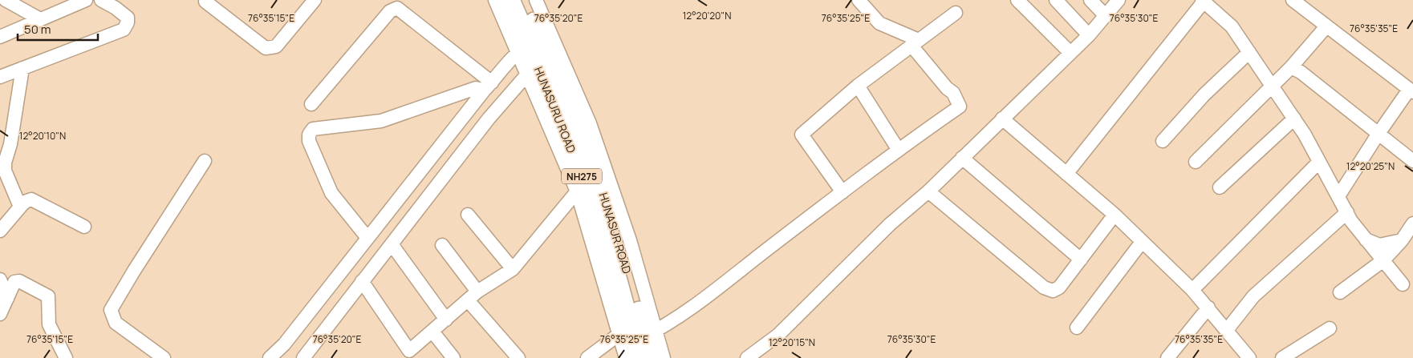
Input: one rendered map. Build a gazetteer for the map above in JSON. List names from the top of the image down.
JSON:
{
  "streets": {
    "highway": ["HUNASURU ROAD", "NH275", "HUNASUR ROAD"]
  },
  "crossings": [
    ["HUNASURU ROAD", "HUNASUR ROAD"]
  ],
  "scale_bar": "50 m",
  "coordinates": [
    "12°20'20\"N",
    "76°35'15\"E",
    "76°35'20\"E",
    "76°35'25\"E",
    "76°35'30\"E",
    "76°35'35\"E",
    "12°20'10\"N",
    "12°20'25\"N",
    "12°20'15\"N"
  ]
}
